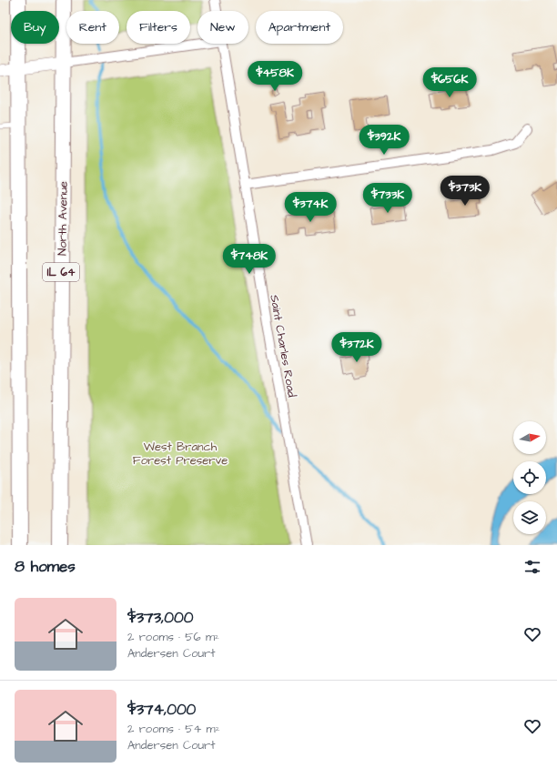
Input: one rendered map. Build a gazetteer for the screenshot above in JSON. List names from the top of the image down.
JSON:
{
  "streets": {
    "main road": ["North Avenue", "IL 64"],
    "street": ["Saint Charles Road"]
  },
  "parks": ["West Branch Forest Preserve"],
  "north": "right",
  "page": {
    "chip": [
      "Buy",
      "Rent",
      "Filters",
      "New",
      "Apartment"
    ],
    "price": [
      "$458K",
      "$656K",
      "$392K",
      "$373K",
      "$733K",
      "$374K",
      "$748K",
      "$372K"
    ],
    "heading": "8 homes",
    "list": [
      {
        "name": "$373,000",
        "note": "2 rooms · 56 m² · Andersen Court"
      },
      {
        "name": "$374,000",
        "note": "2 rooms · 54 m² · Andersen Court"
      }
    ]
  }
}
